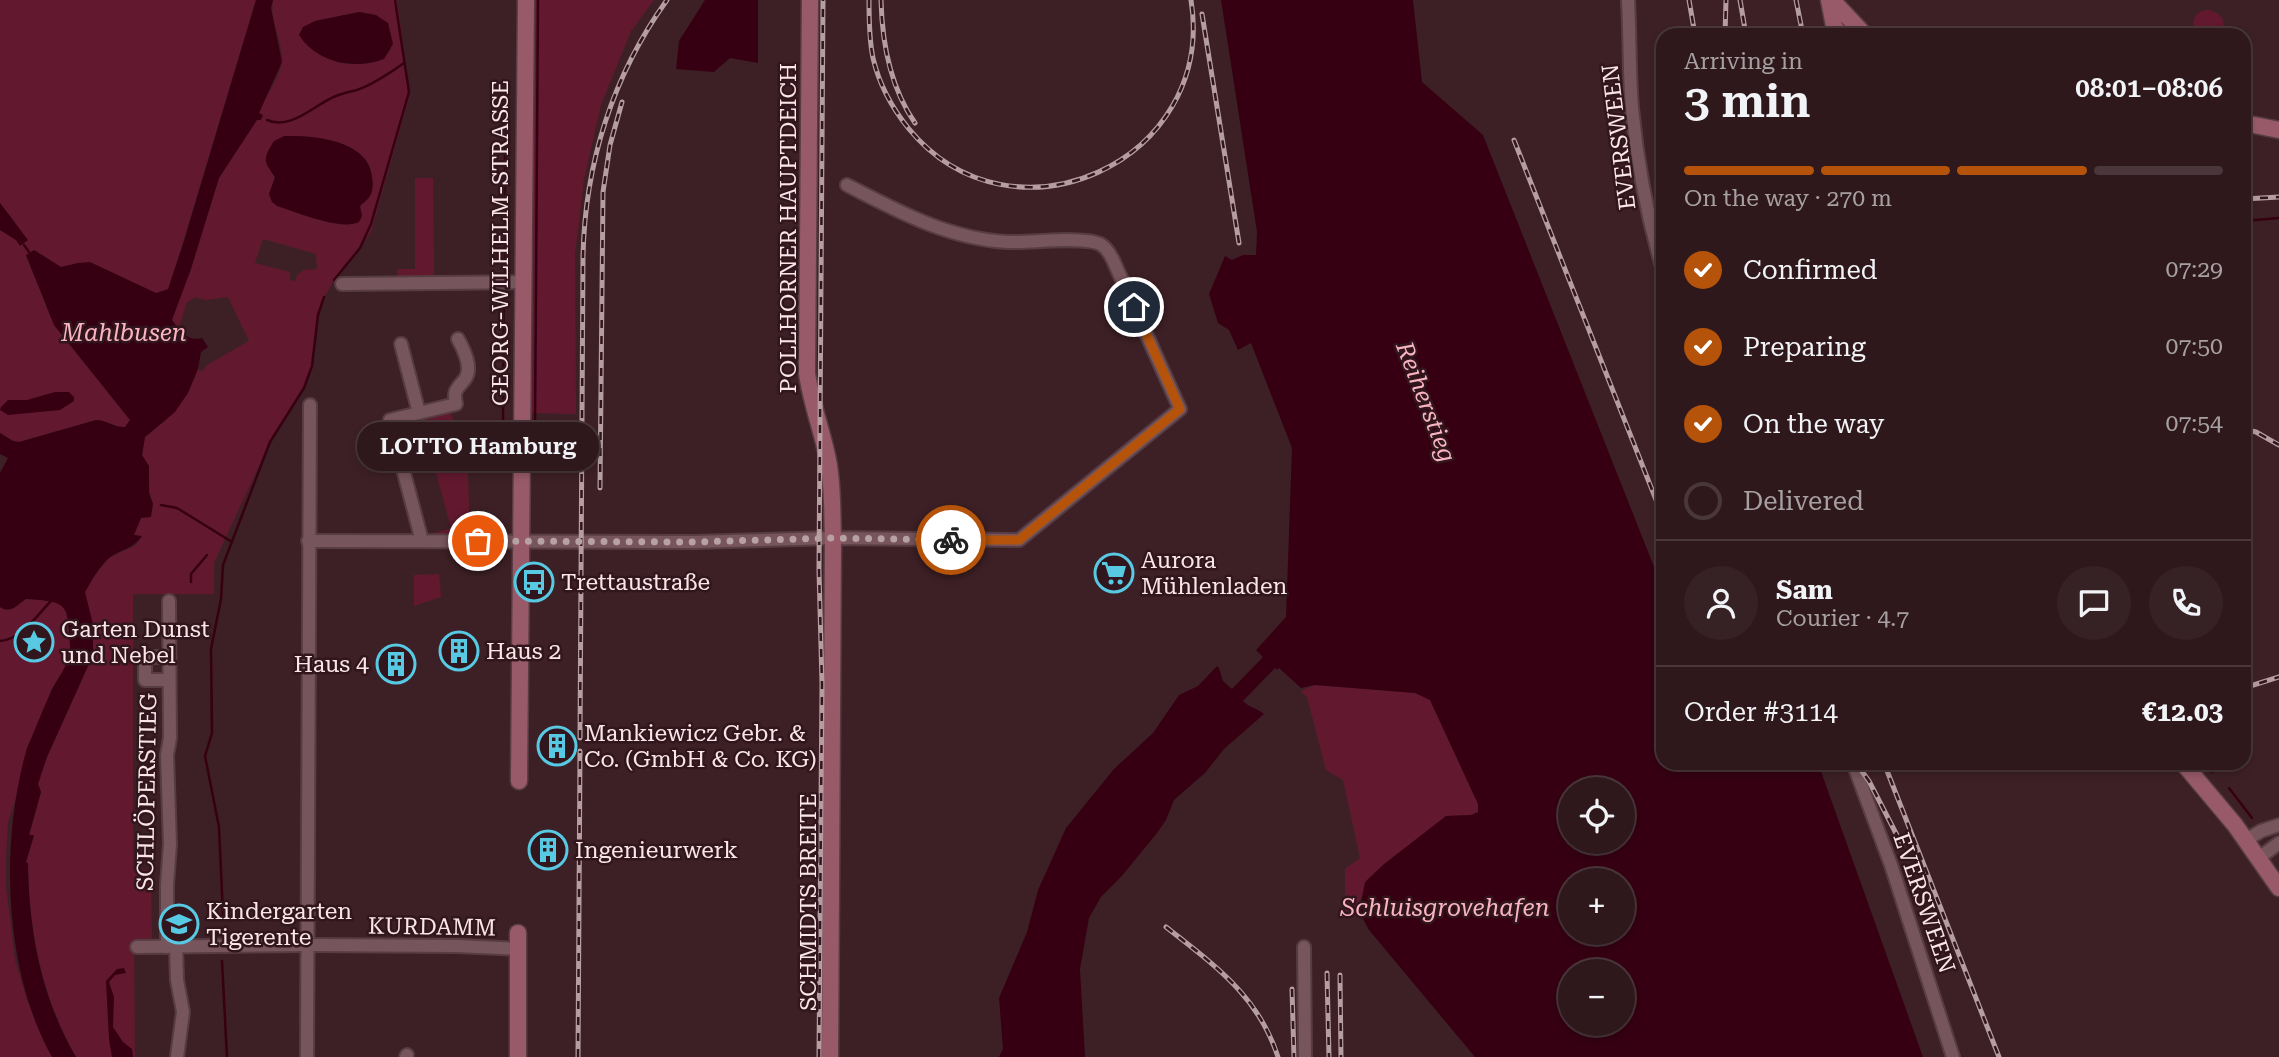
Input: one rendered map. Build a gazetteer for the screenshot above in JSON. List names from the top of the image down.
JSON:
{
  "streets": {
    "main road": ["POLLHORNER HAUPTDEICH", "GEORG-WILHELM-STRASSE", "SCHMIDTS BREITE"],
    "street": ["EVERSWEEN", "SCHLÖPERSTIEG", "KURDAMM"]
  },
  "crossings": [
    ["POLLHORNER HAUPTDEICH", "SCHMIDTS BREITE"],
    ["SCHLÖPERSTIEG", "KURDAMM"]
  ],
  "water": ["Mahlbusen", "Reiherstieg", "Schluisgrovehafen"],
  "places": {
    "other": ["LOTTO Hamburg"],
    "supermarket": ["Aurora Mühlenladen"],
    "bus stop": ["Trettaustraße"],
    "place": ["Garten Dunst und Nebel"],
    "building": [
      "Haus 2",
      "Haus 4",
      "Mankiewicz Gebr. & Co. (GmbH & Co. KG)",
      "Ingenieurwerk"
    ],
    "school or university": ["Kindergarten Tigerente"]
  },
  "page": {
    "heading": ["3 min", "Arriving in", "08:01–08:06"],
    "panel": [
      "Sam",
      "Courier · 4.7",
      "Order #3114",
      "€12.03"
    ],
    "bar": "On the way · 270 m",
    "list": [
      ["Confirmed", "07:29"],
      ["Preparing", "07:50"],
      ["On the way", "07:54"],
      "Delivered"
    ],
    "bubble": "LOTTO Hamburg",
    "map_buttons": ["+", "−"]
  }
}
